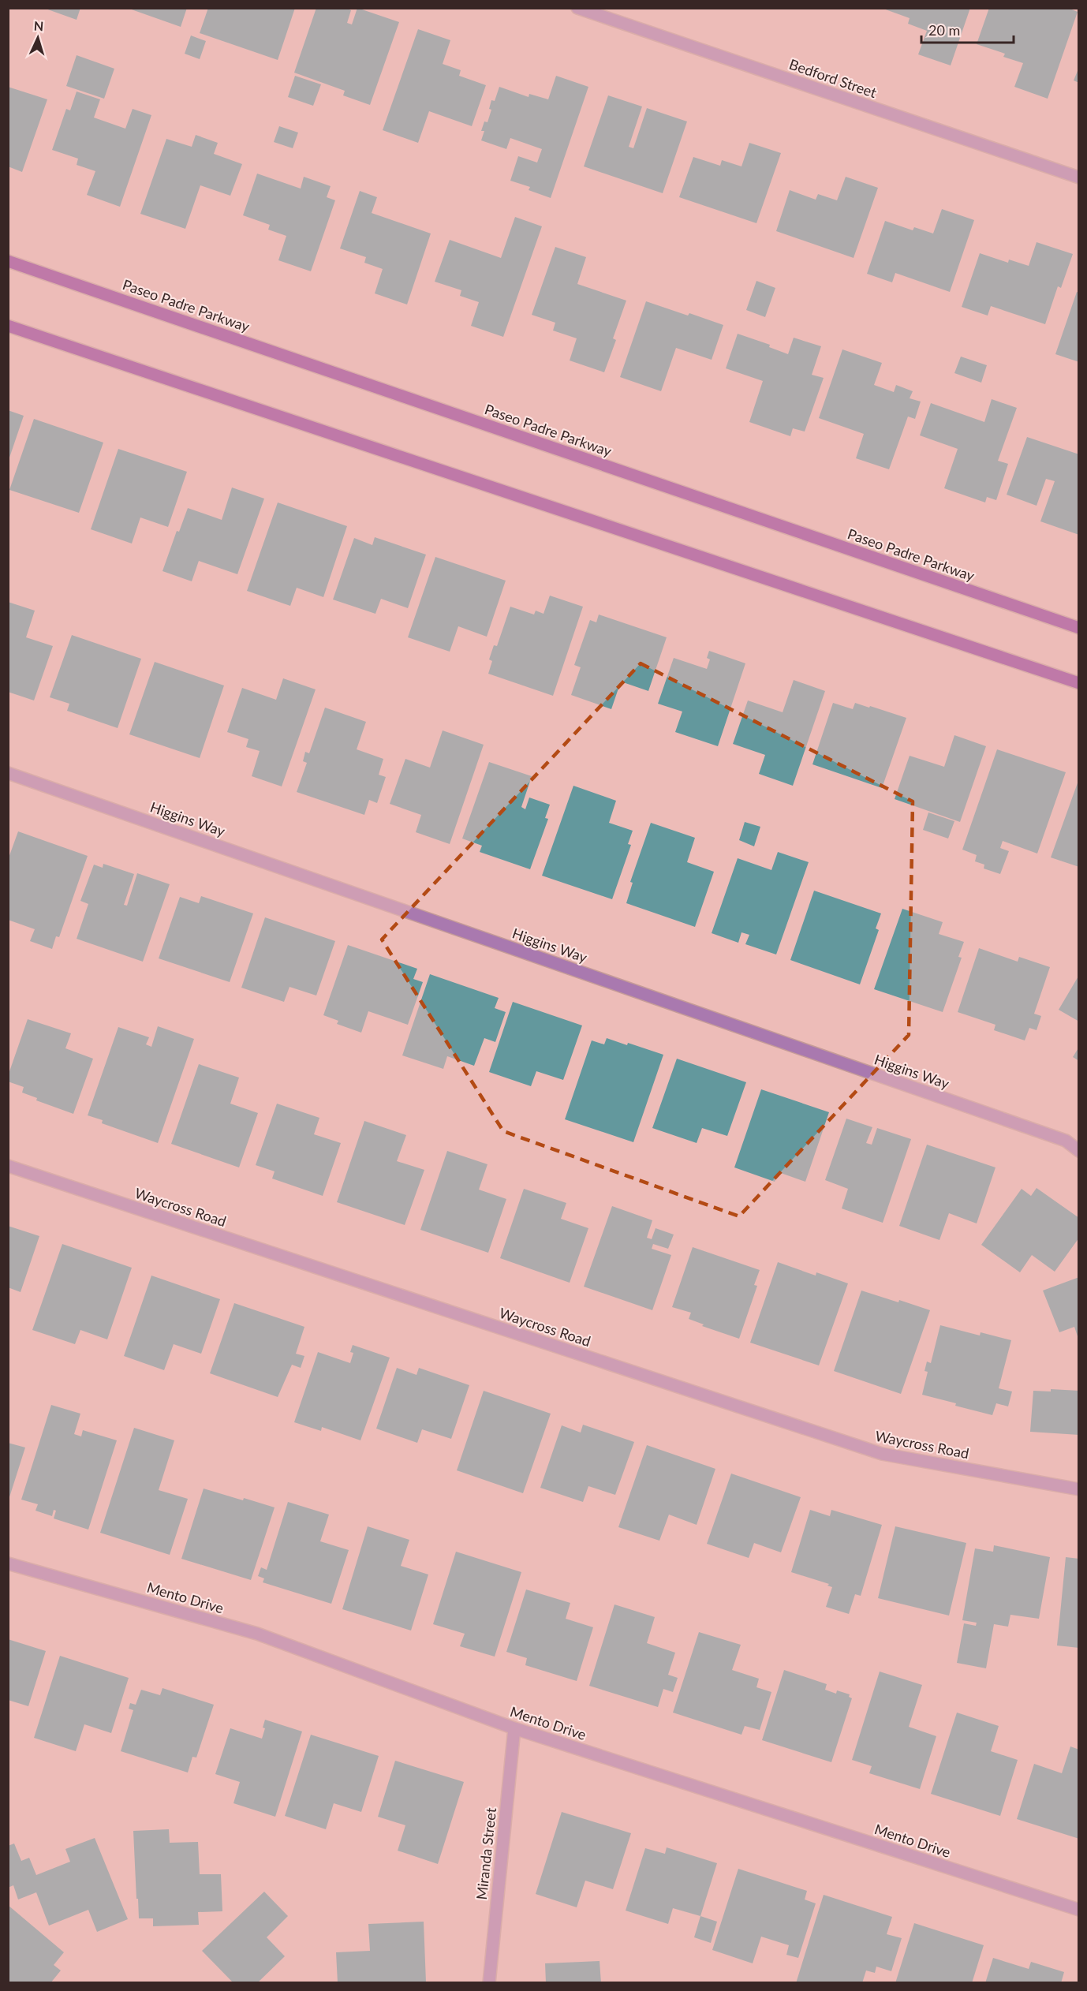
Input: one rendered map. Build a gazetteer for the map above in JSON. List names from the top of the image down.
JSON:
{
  "streets": {
    "main road": ["Paseo Padre Parkway"],
    "street": [
      "Bedford Street",
      "Higgins Way",
      "Waycross Road",
      "Mento Drive",
      "Miranda Street"
    ]
  },
  "crossings": [
    ["Mento Drive", "Miranda Street"]
  ],
  "scale_bar": "20 m",
  "north": "top"
}
